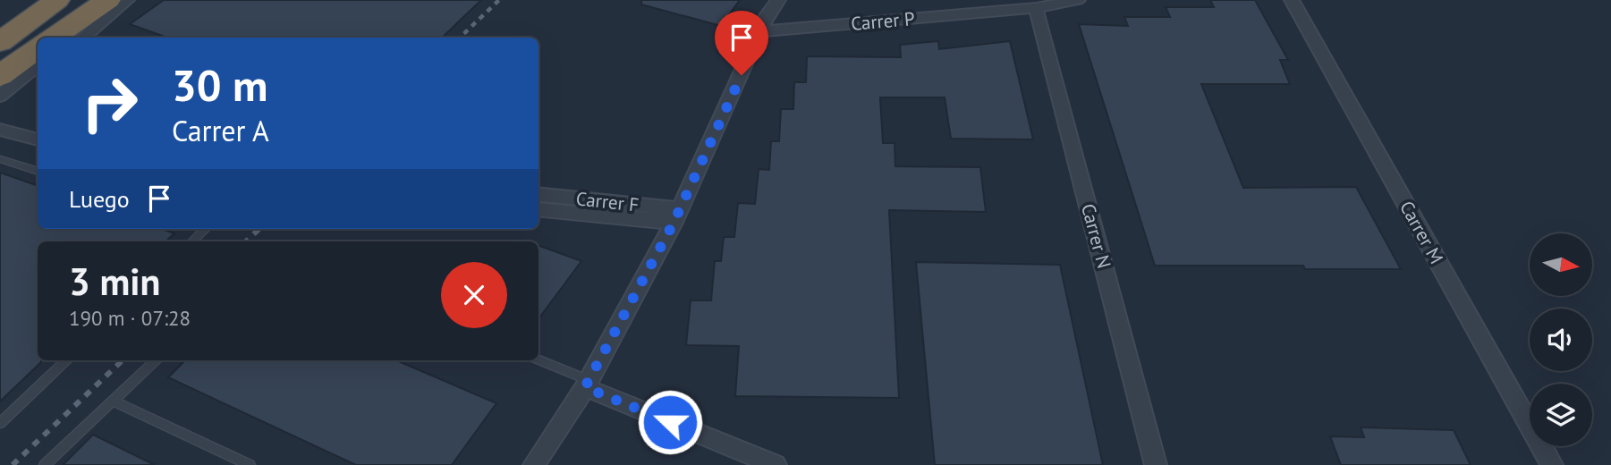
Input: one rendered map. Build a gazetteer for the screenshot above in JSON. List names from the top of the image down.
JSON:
{
  "streets": {
    "street": [
      "Carrer P",
      "Carrer F",
      "Carrer M",
      "Carrer N"
    ]
  },
  "crossings": [
    ["Carrer P", "Carrer N"]
  ],
  "north": "right",
  "page": {
    "turn": ["30 m", "Carrer A"],
    "then": "Luego",
    "heading": ["3 min", "190 m · 07:28"]
  }
}
